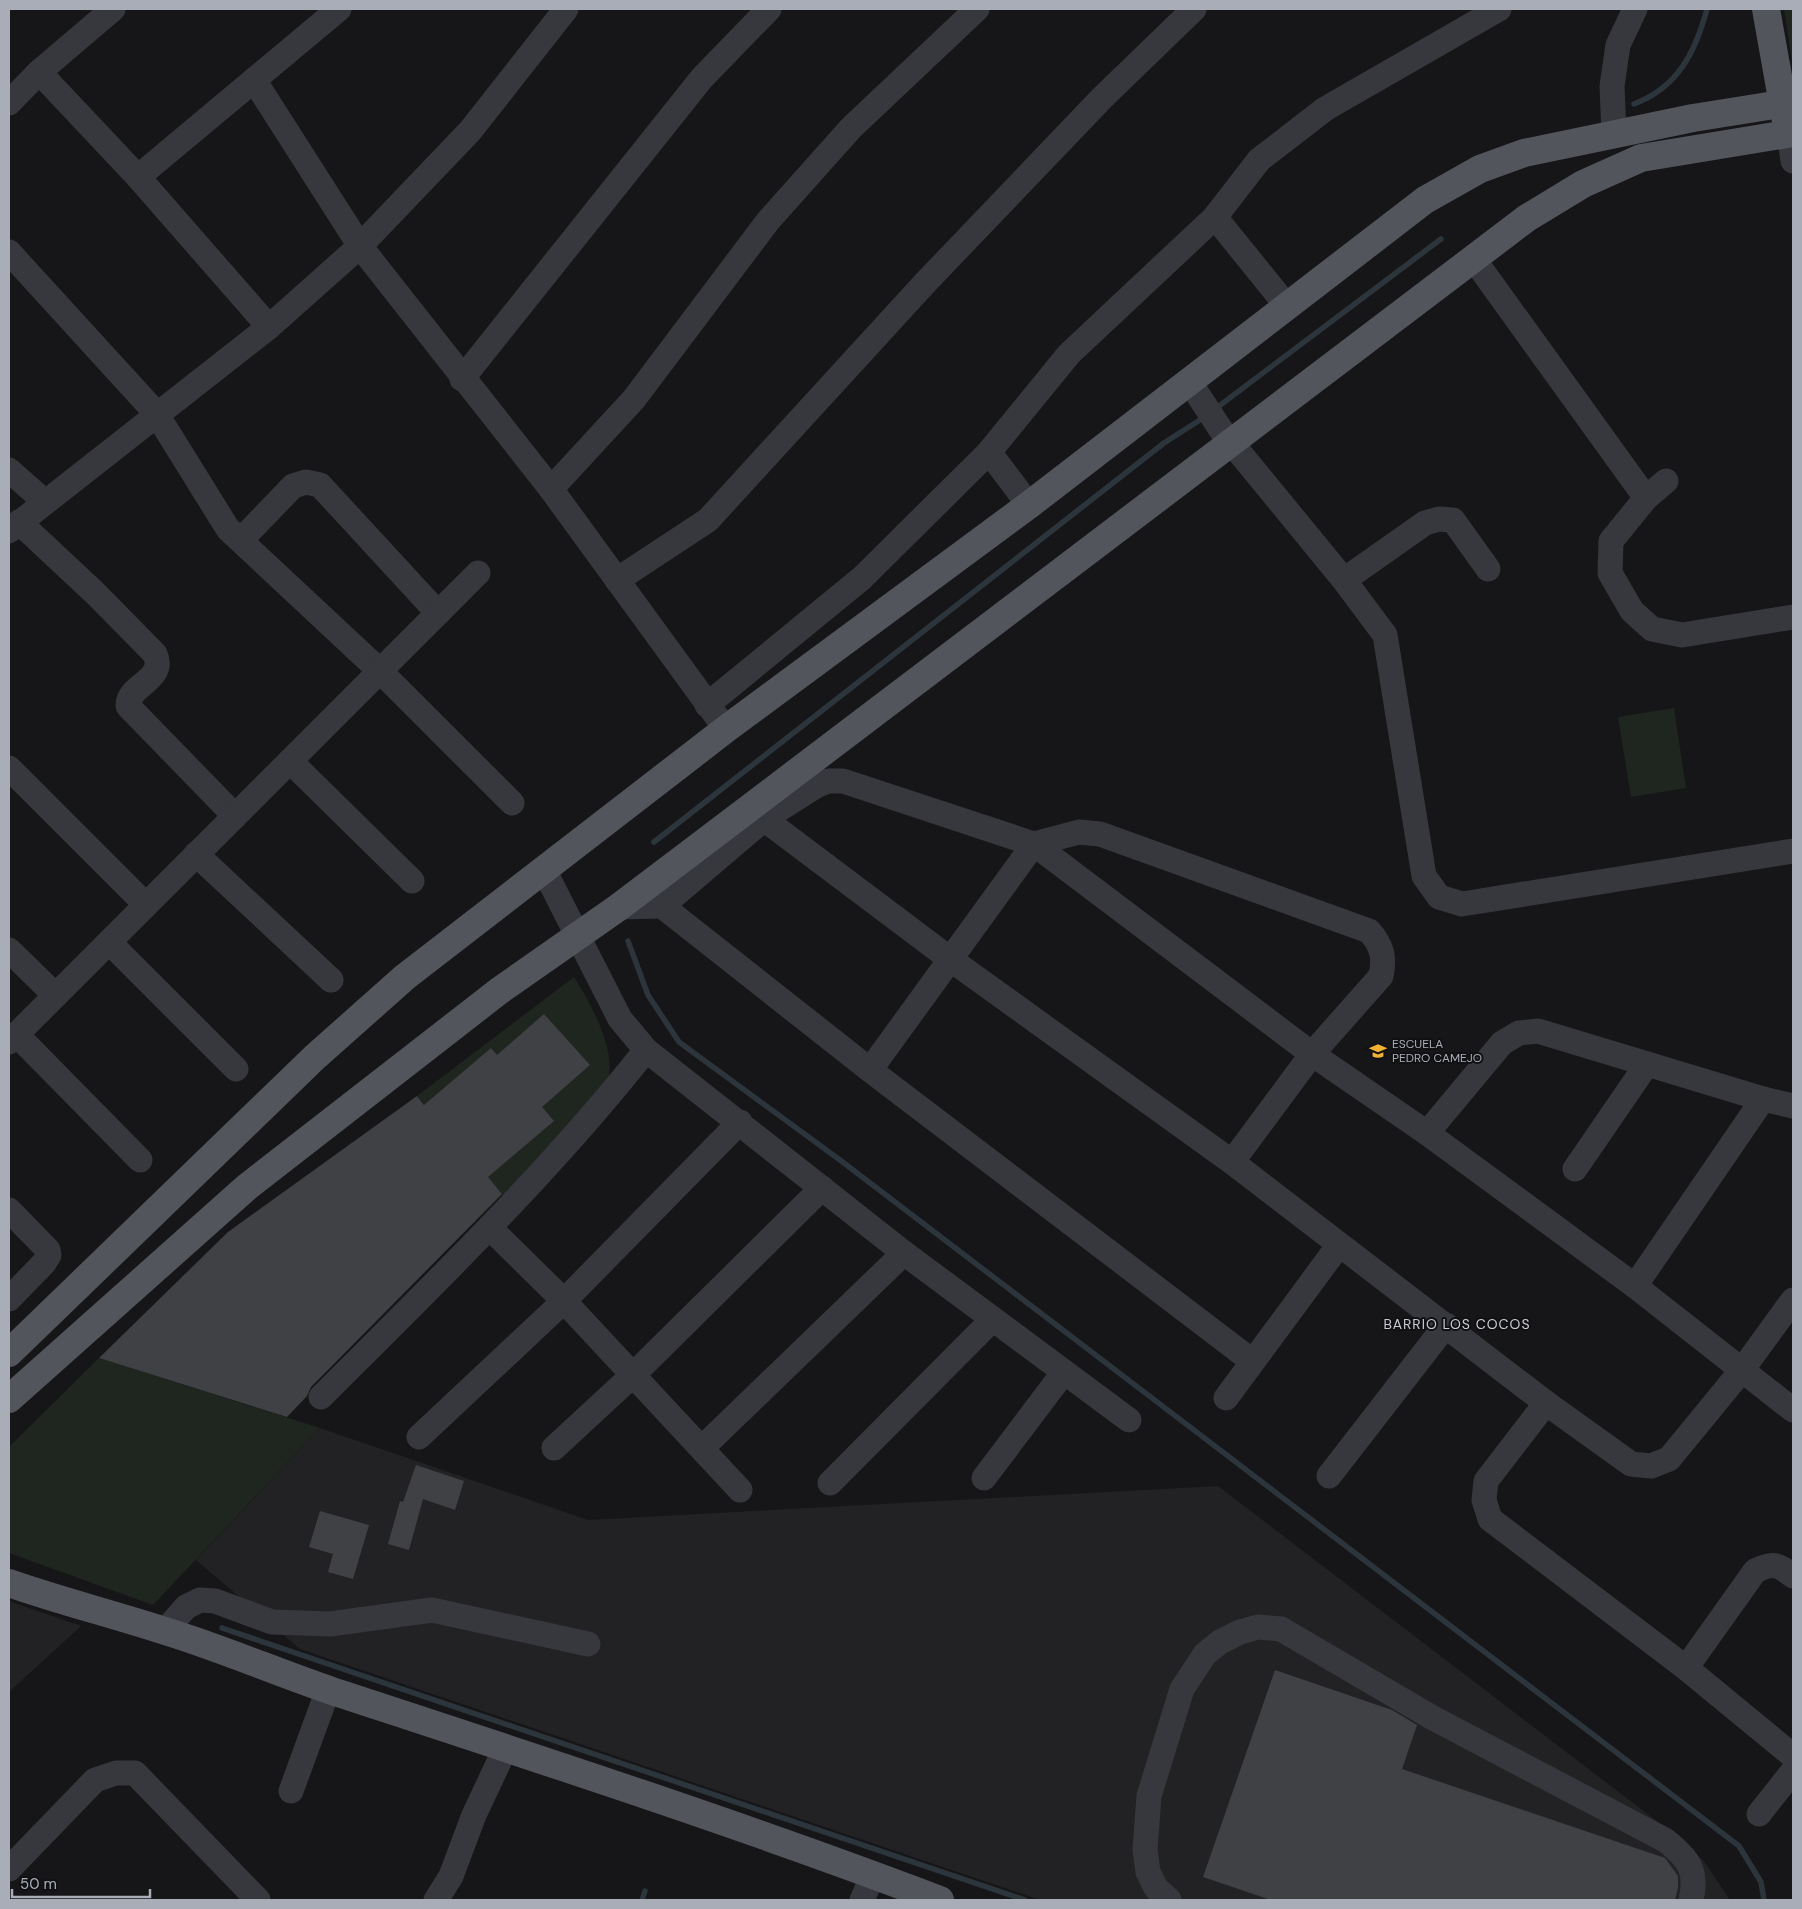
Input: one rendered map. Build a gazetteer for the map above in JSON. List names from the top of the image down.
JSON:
{
  "districts": ["BARRIO LOS COCOS"],
  "places": {
    "school or university": ["ESCUELA PEDRO CAMEJO"]
  },
  "scale_bar": "50 m"
}
